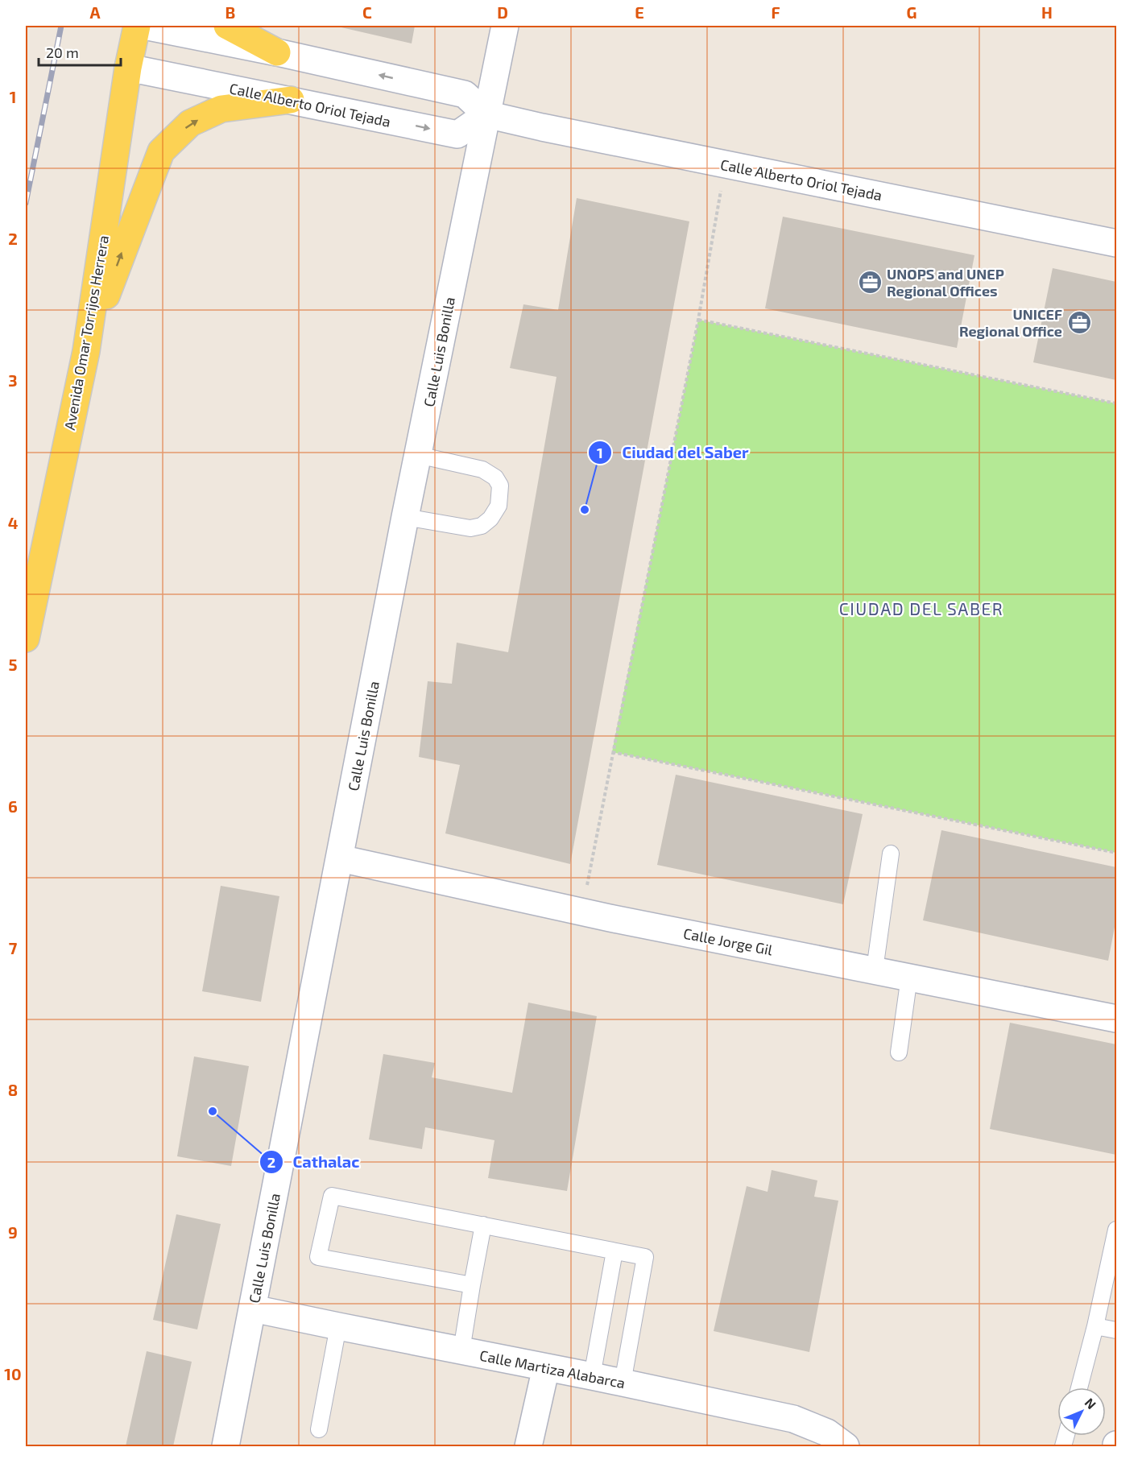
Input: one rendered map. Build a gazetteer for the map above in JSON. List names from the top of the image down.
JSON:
{
  "streets": {
    "main road": ["Avenida Omar Torrijos Herrera"],
    "street": [
      "Calle Alberto Oriol Tejada",
      "Calle Luis Bonilla",
      "Calle Jorge Gil",
      "Calle Martiza Alabarca"
    ]
  },
  "crossings": [
    ["Calle Alberto Oriol Tejada", "Avenida Omar Torrijos Herrera"],
    ["Calle Alberto Oriol Tejada", "Calle Luis Bonilla"],
    ["Calle Luis Bonilla", "Calle Jorge Gil"],
    ["Calle Luis Bonilla", "Calle Martiza Alabarca"]
  ],
  "districts": ["CIUDAD DEL SABER"],
  "places": {
    "office": ["UNOPS and UNEP Regional Offices", "UNICEF Regional Office"],
    "other": ["Ciudad del Saber", "Cathalac"]
  },
  "scale_bar": "20 m",
  "north": "top right",
  "grid": {
    "columns": [
      "A",
      "B",
      "C",
      "D",
      "E",
      "F",
      "G",
      "H"
    ],
    "rows": [
      "1",
      "2",
      "3",
      "4",
      "5",
      "6",
      "7",
      "8",
      "9",
      "10"
    ]
  }
}
